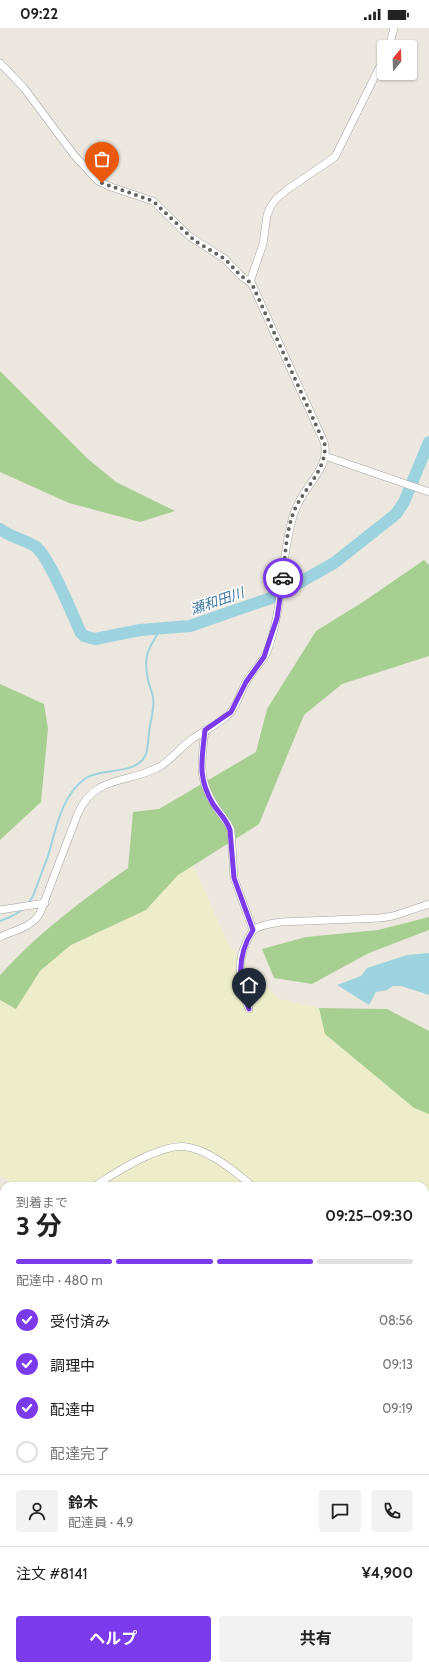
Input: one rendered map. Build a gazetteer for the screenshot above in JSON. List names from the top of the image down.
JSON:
{
  "water": ["瀬和田川"],
  "north": "top",
  "page": {
    "status": "09:22",
    "heading": ["3 分", "到着まで", "09:25–09:30"],
    "panel": [
      "鈴木",
      "配達員 · 4.9",
      "注文 #8141",
      "¥4,900"
    ],
    "bar": "配達中 · 480 m",
    "list": [
      ["受付済み", "08:56"],
      ["調理中", "09:13"],
      ["配達中", "09:19"],
      "配達完了"
    ],
    "buttons": ["ヘルプ", "共有"]
  }
}
